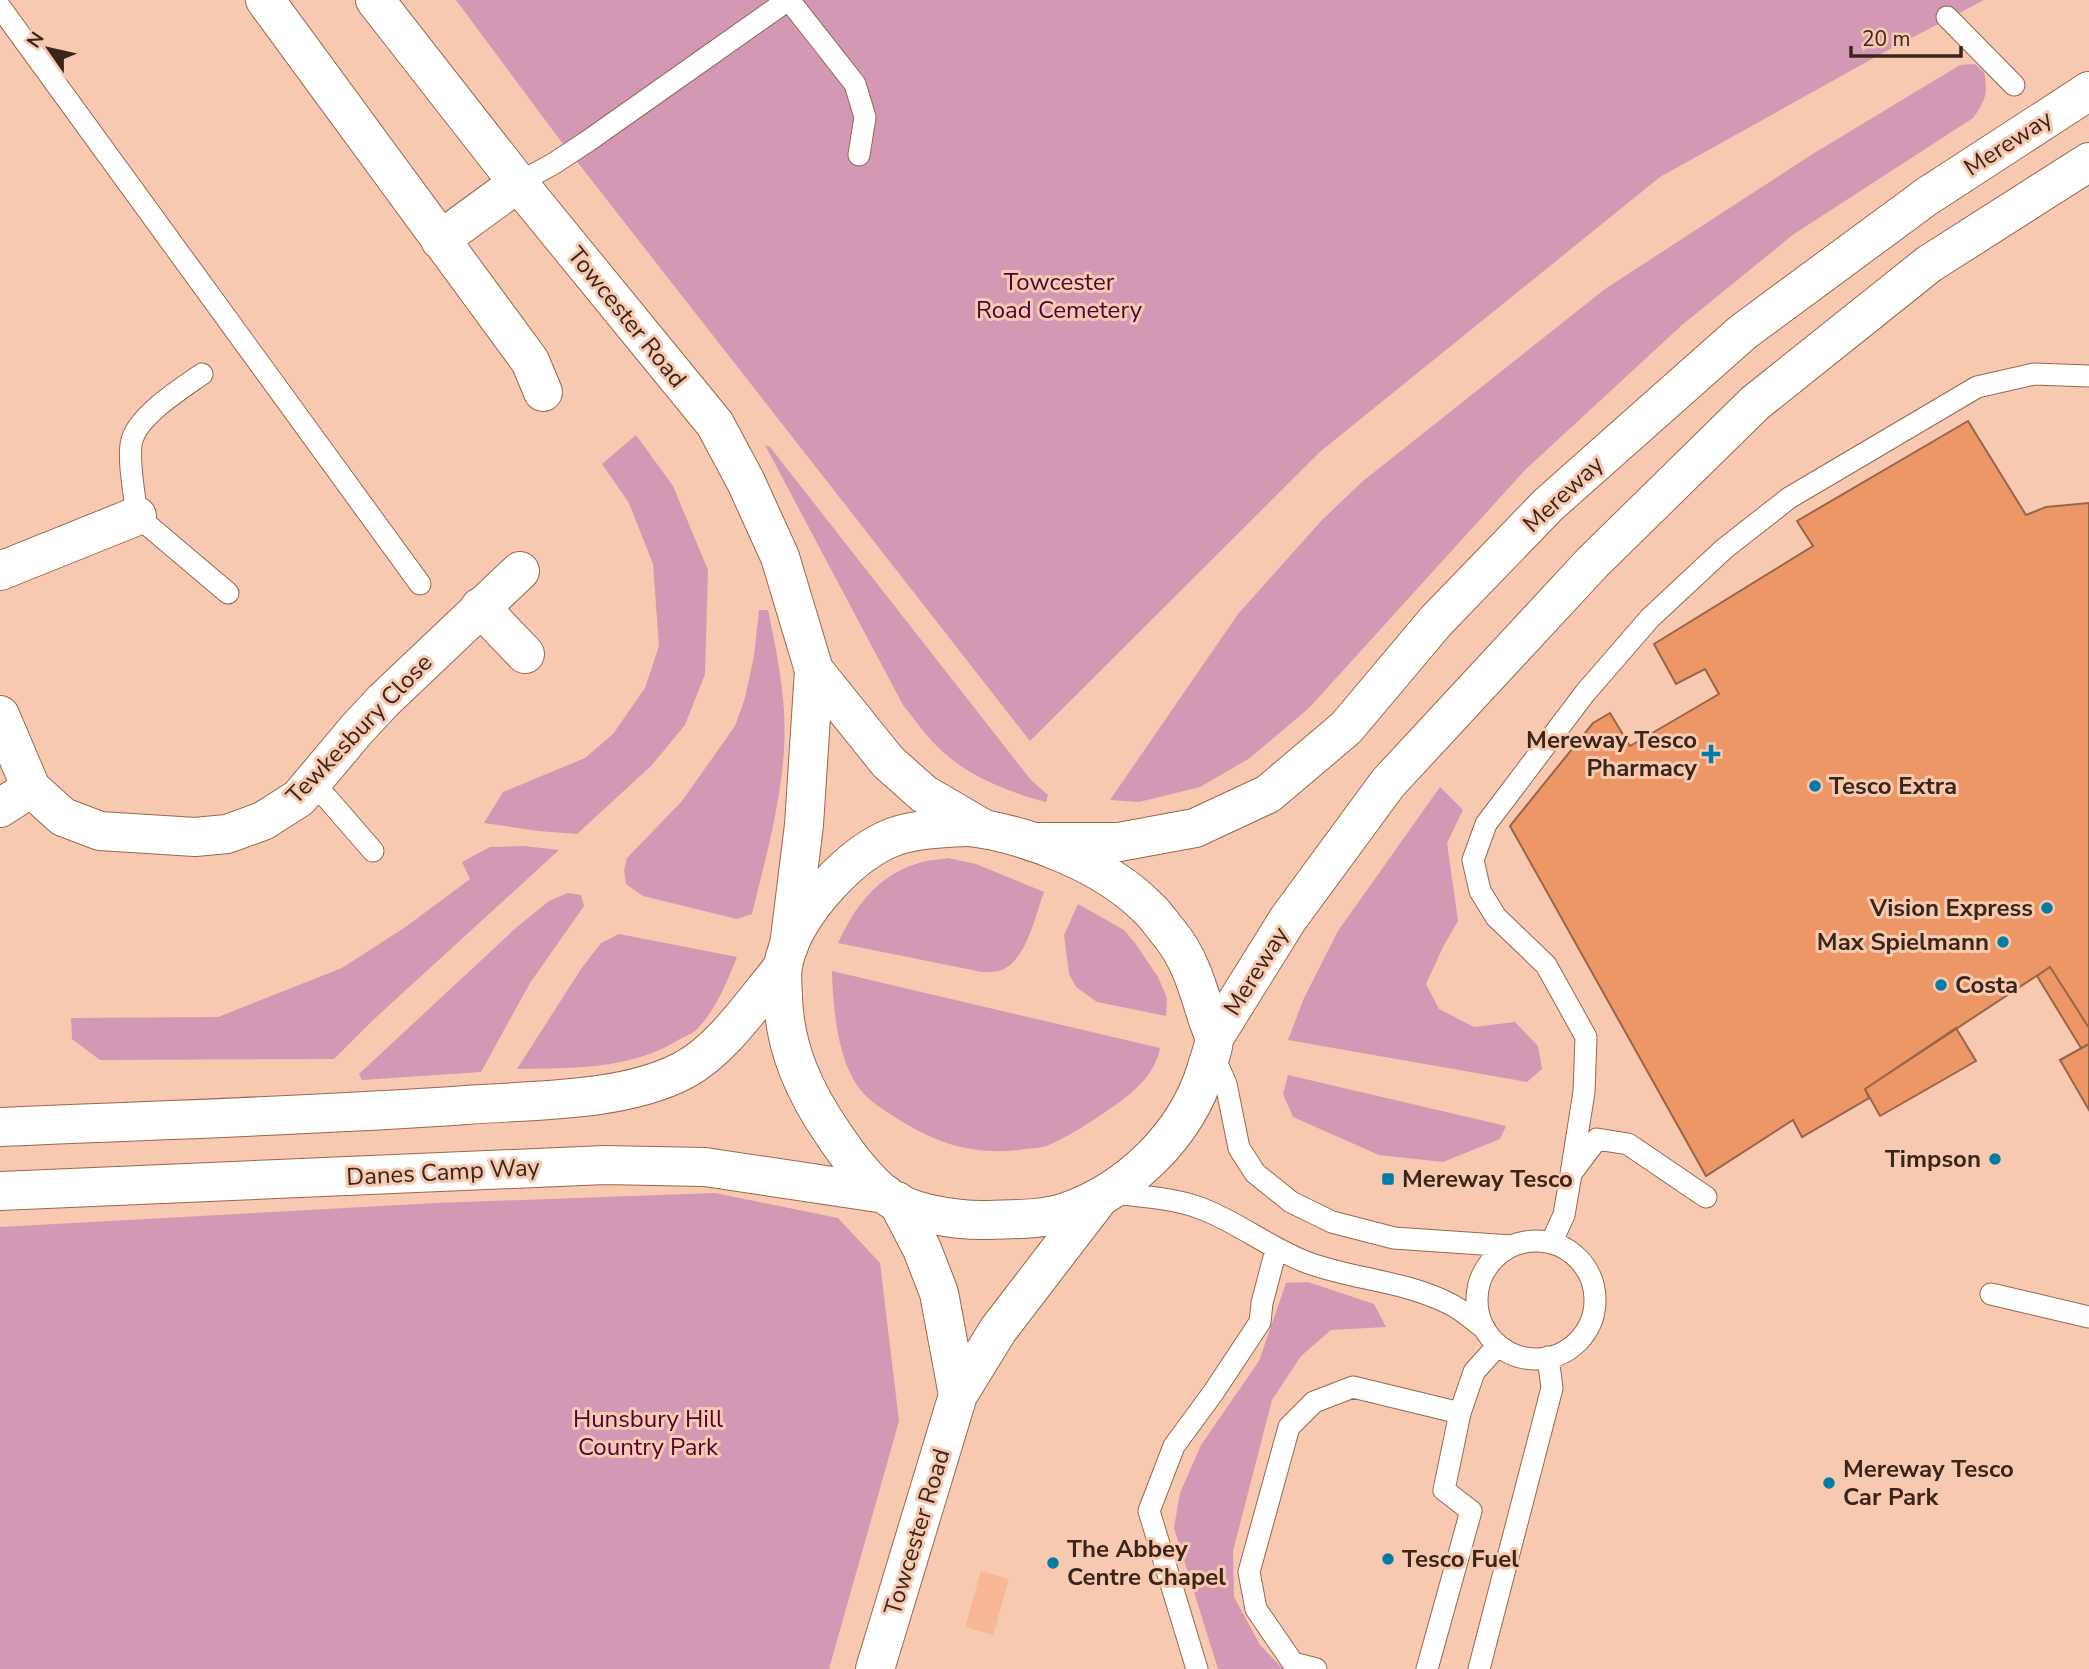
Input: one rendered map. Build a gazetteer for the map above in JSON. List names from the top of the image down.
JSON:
{
  "streets": {
    "main road": [
      "Mereway",
      "Towcester Road",
      "Tewkesbury Close",
      "Danes Camp Way"
    ]
  },
  "crossings": [
    ["Mereway", "Towcester Road"],
    ["Towcester Road", "Danes Camp Way"]
  ],
  "parks": ["Towcester Road Cemetery", "Hunsbury Hill Country Park"],
  "places": {
    "health": ["Mereway Tesco Pharmacy"],
    "other": [
      "Tesco Extra",
      "Vision Express",
      "Max Spielmann",
      "Costa",
      "Timpson",
      "Mereway Tesco Car Park",
      "Tesco Fuel",
      "The Abbey Centre Chapel"
    ],
    "transit": ["Mereway Tesco"]
  },
  "scale_bar": "20 m",
  "north": "top left"
}
